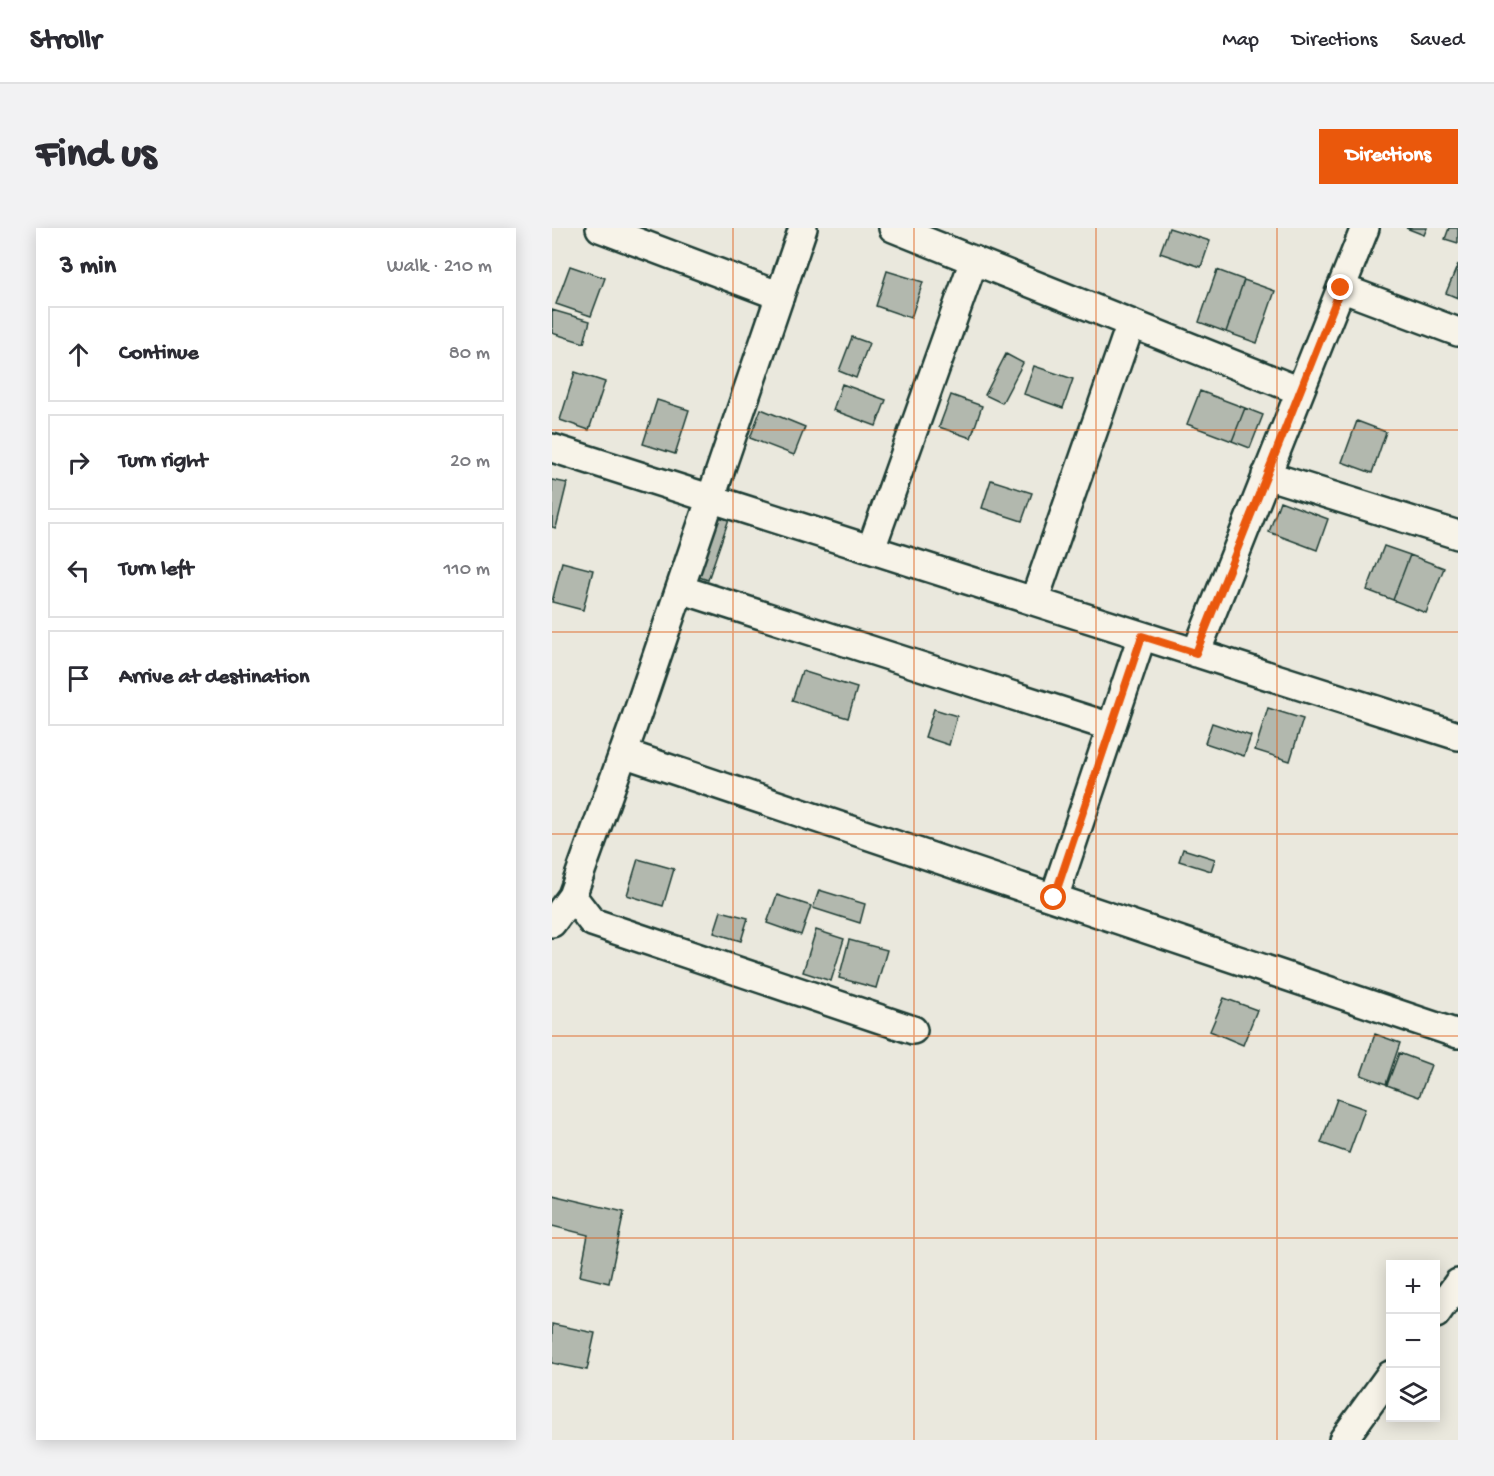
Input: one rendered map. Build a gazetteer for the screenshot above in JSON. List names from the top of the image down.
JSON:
{
  "page": {
    "header": "Strollr",
    "nav": ["Map", "Directions", "Saved"],
    "buttons": "Directions",
    "title": "Find us",
    "heading": ["3 min", "Walk · 210 m"],
    "list": [
      ["Continue", "80 m"],
      ["Turn right", "20 m"],
      ["Turn left", "110 m"],
      "Arrive at destination"
    ],
    "map_buttons": ["+", "−"]
  }
}
